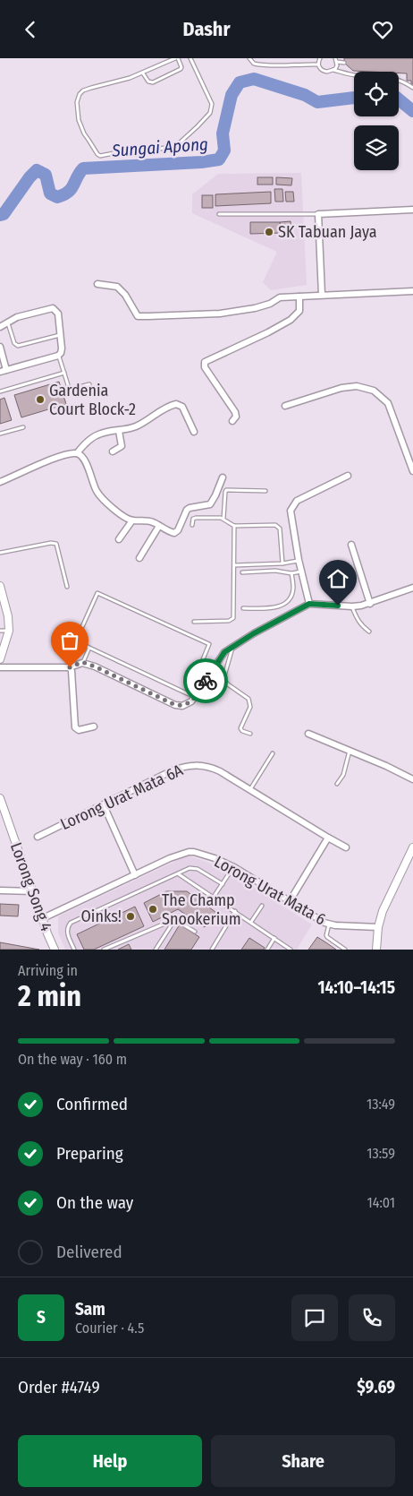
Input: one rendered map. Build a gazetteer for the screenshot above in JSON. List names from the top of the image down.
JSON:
{
  "streets": {
    "street": ["Lorong Urat Mata 6A", "Lorong Song 4", "Lorong Urat Mata 6"]
  },
  "crossings": [
    ["Lorong Song 4", "Lorong Urat Mata 6"]
  ],
  "water": ["Sungai Apong"],
  "places": [
    "SK Tabuan Jaya",
    "Gardenia Court Block-2",
    "The Champ Snookerium",
    "Oinks!"
  ],
  "page": {
    "header": "Dashr",
    "heading": ["2 min", "Arriving in", "14:10–14:15"],
    "panel": [
      "Sam",
      "Courier · 4.5",
      "Order #4749",
      "$9.69"
    ],
    "bar": "On the way · 160 m",
    "list": [
      ["Confirmed", "13:49"],
      ["Preparing", "13:59"],
      ["On the way", "14:01"],
      "Delivered"
    ],
    "round": "S",
    "buttons": ["Help", "Share"]
  }
}
